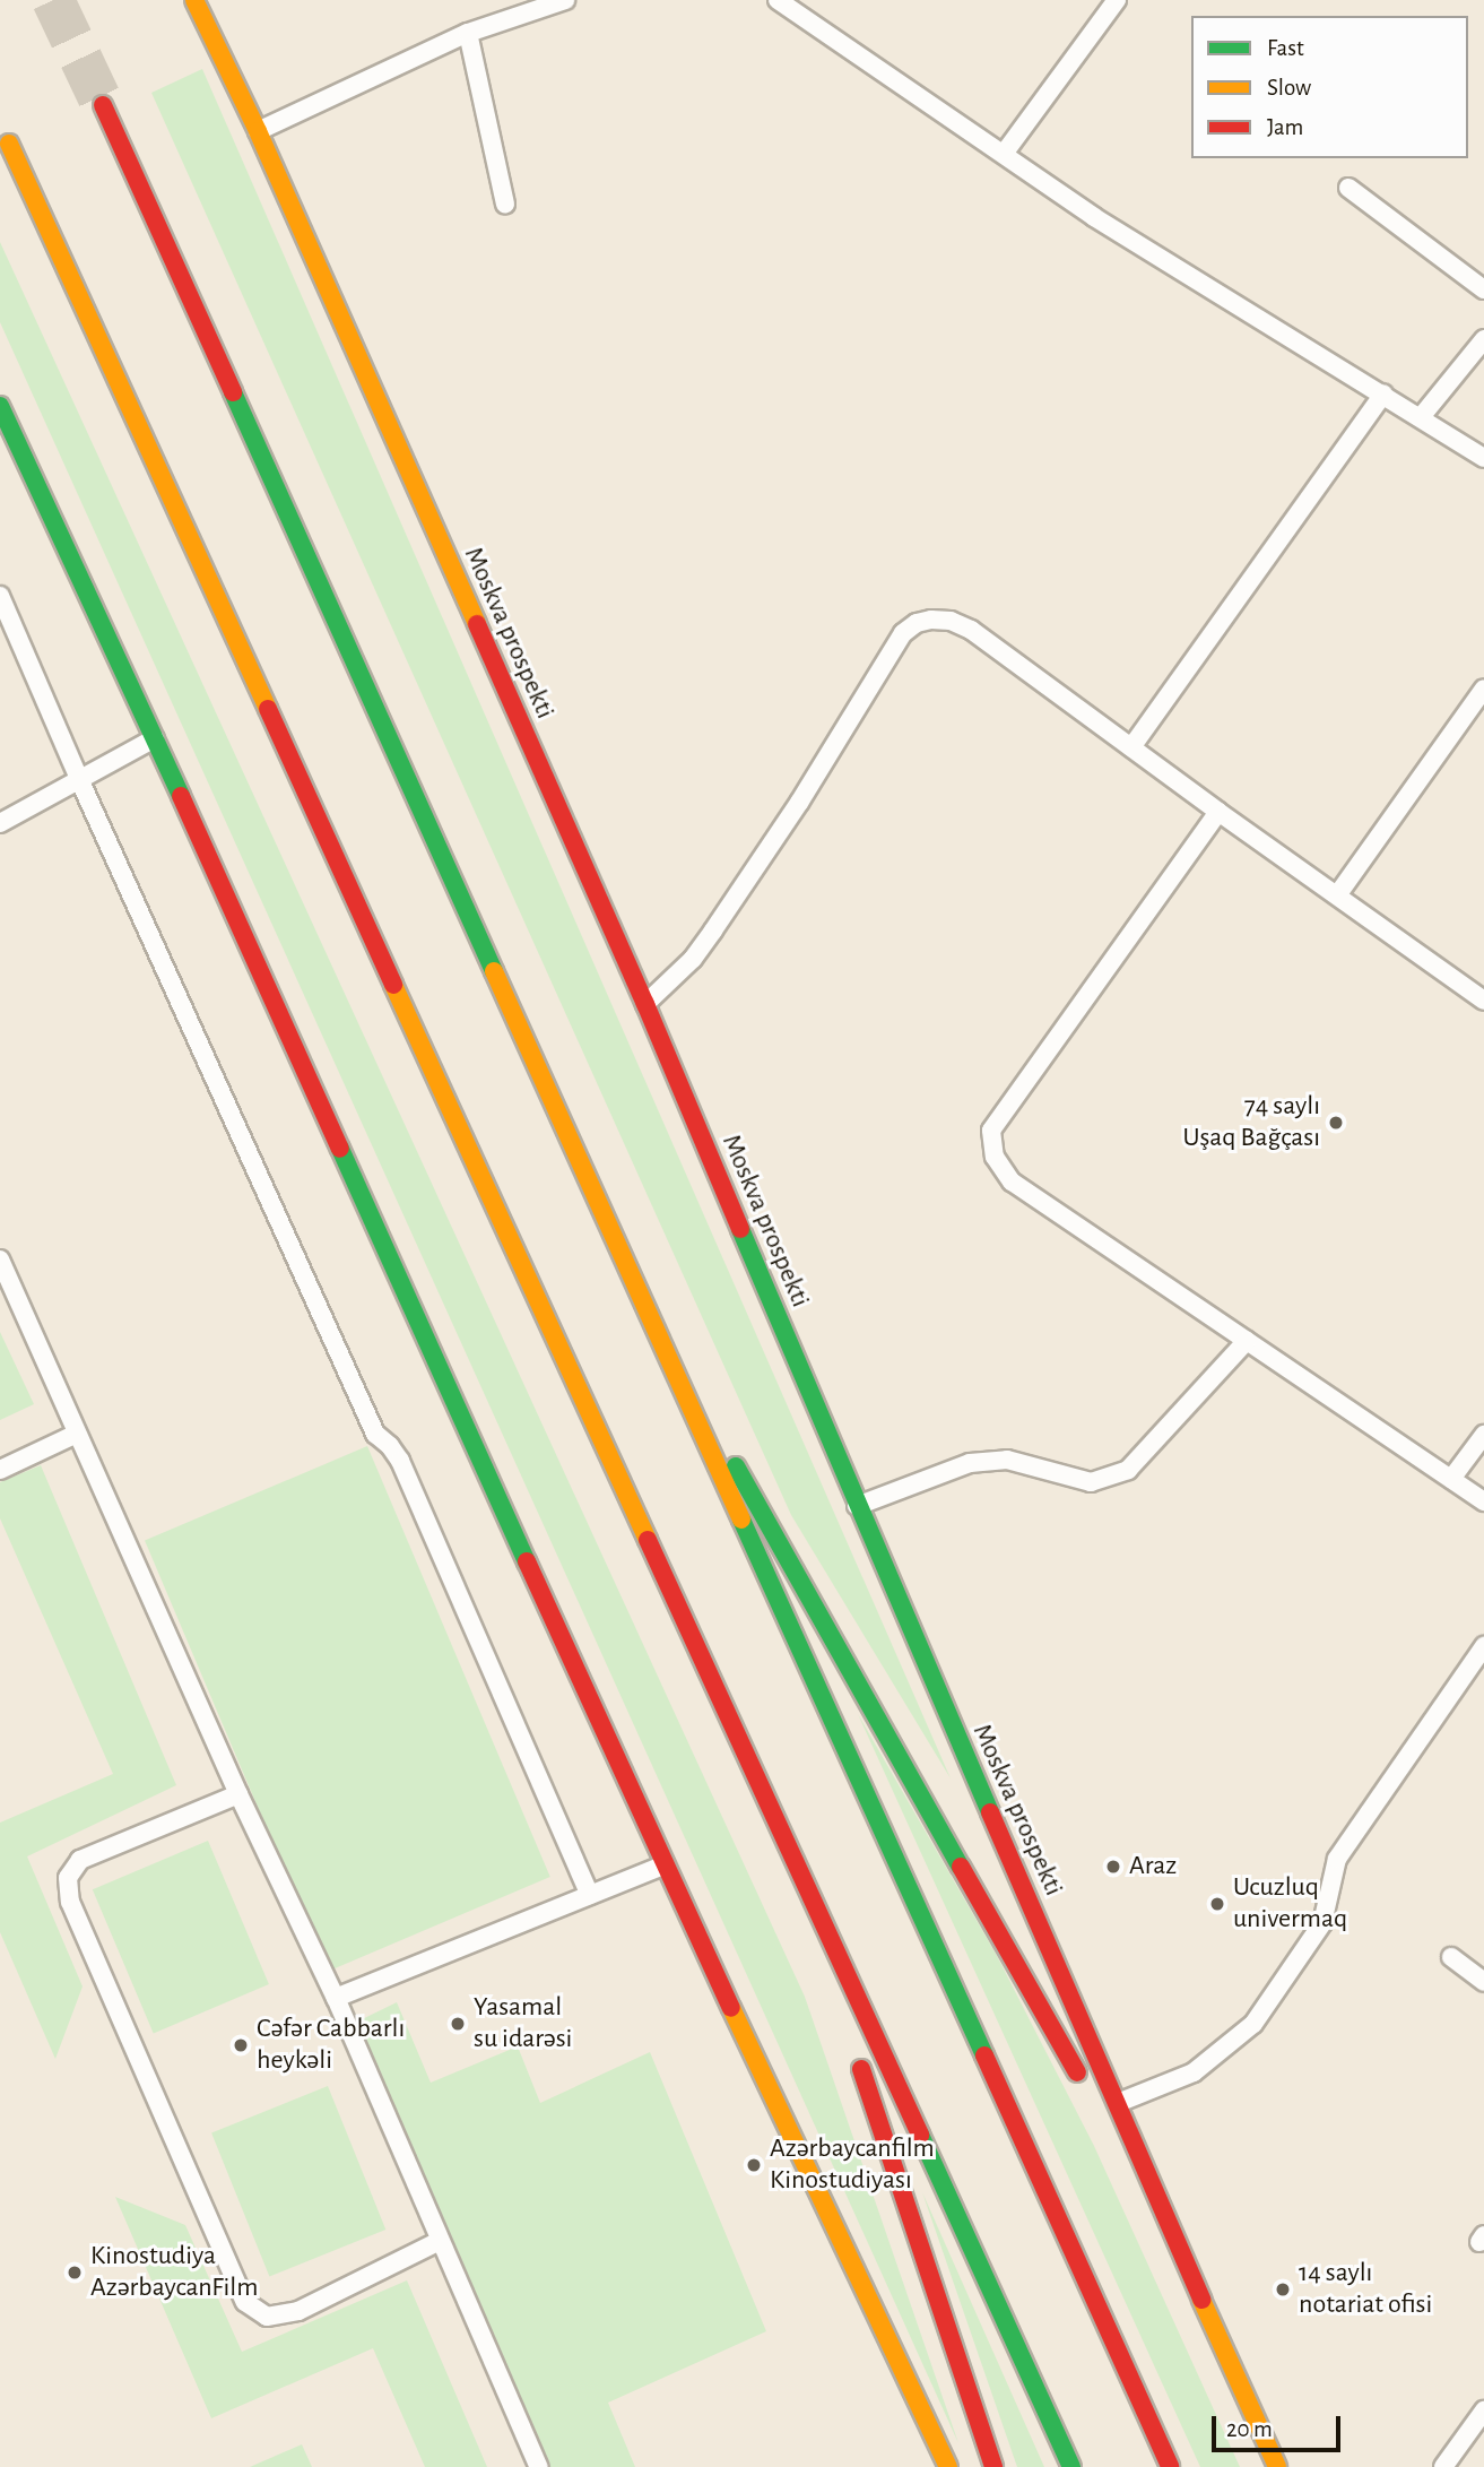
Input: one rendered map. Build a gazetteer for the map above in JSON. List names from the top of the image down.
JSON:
{
  "streets": {
    "main road": ["Moskva prospekti"]
  },
  "places": [
    "74 saylı Uşaq Bağçası",
    "Araz",
    "Ucuzluq univermaq",
    "Yasamal su idarəsi",
    "Cəfər Cabbarlı heykəli",
    "Azərbaycanfilm Kinostudiyası",
    "Kinostudiya AzərbaycanFilm",
    "14 saylı notariat ofisi"
  ],
  "legend": ["Fast", "Slow", "Jam"],
  "scale_bar": "20 m"
}
